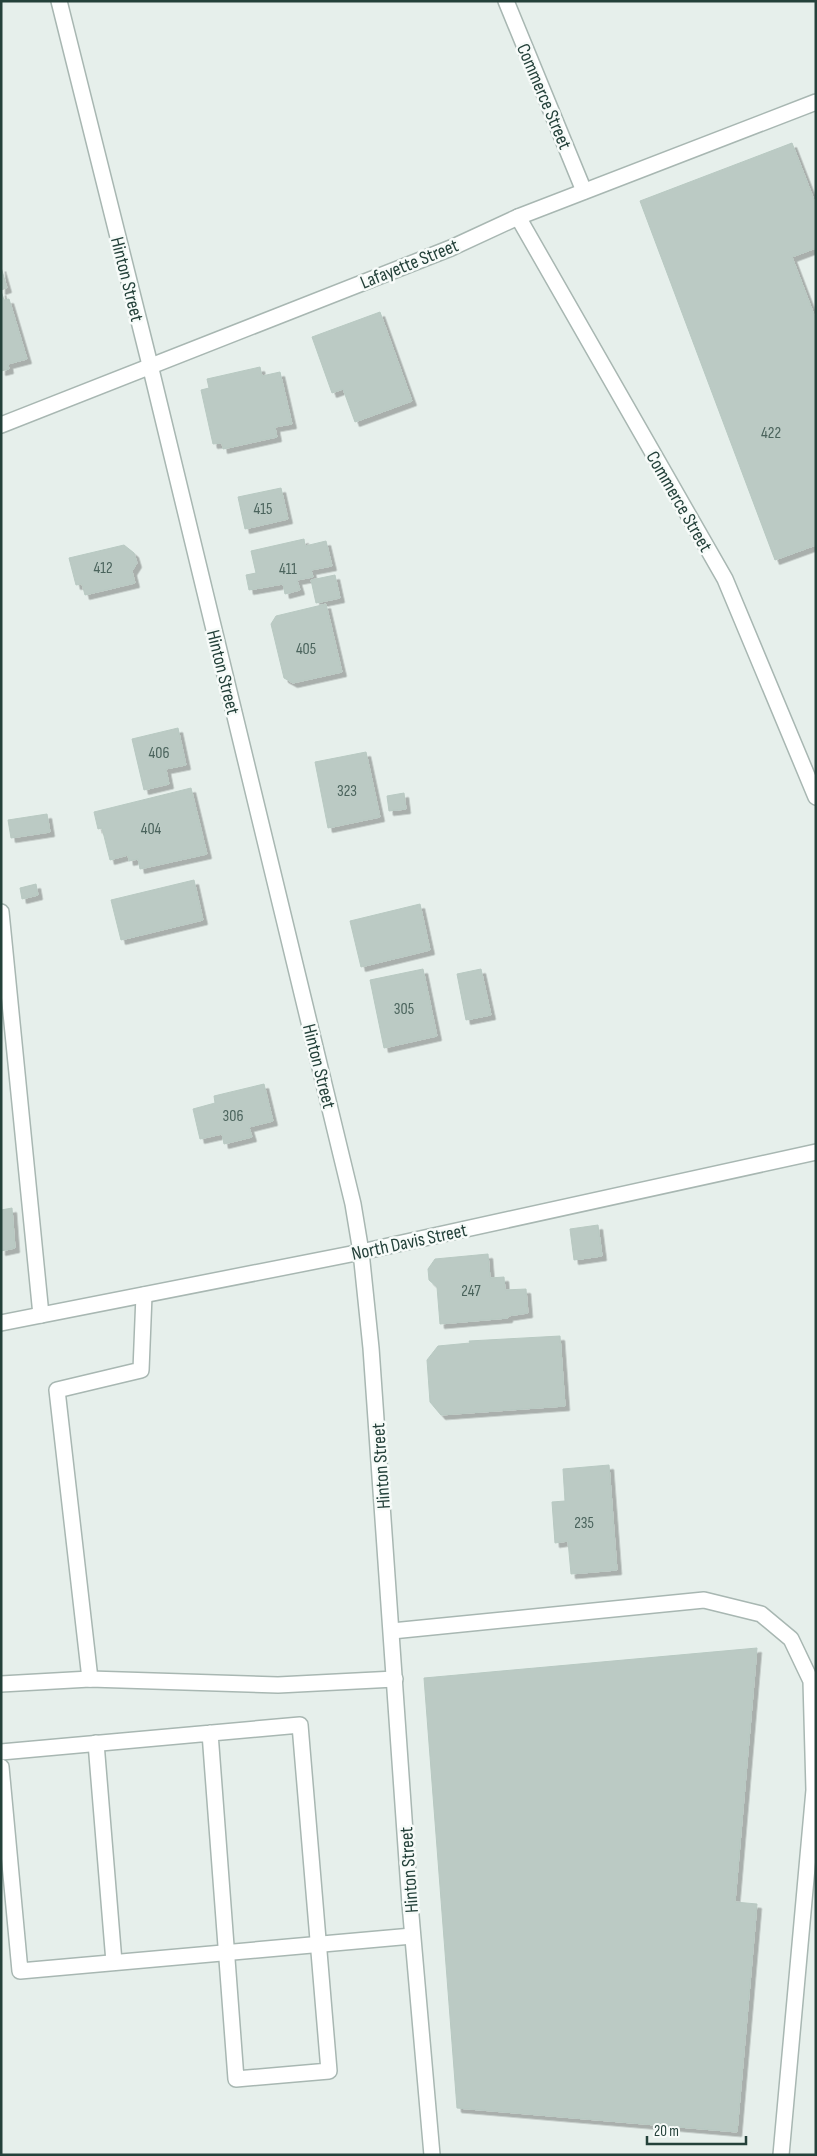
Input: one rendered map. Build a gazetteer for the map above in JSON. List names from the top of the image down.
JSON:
{
  "streets": {
    "street": [
      "Commerce Street",
      "Lafayette Street",
      "Hinton Street",
      "North Davis Street"
    ]
  },
  "crossings": [
    ["Commerce Street", "Lafayette Street"],
    ["Lafayette Street", "Hinton Street"],
    ["Hinton Street", "North Davis Street"]
  ],
  "house_numbers": [
    "422",
    "415",
    "412",
    "411",
    "405",
    "406",
    "323",
    "404",
    "305",
    "306",
    "247",
    "235"
  ],
  "scale_bar": "20 m"
}
